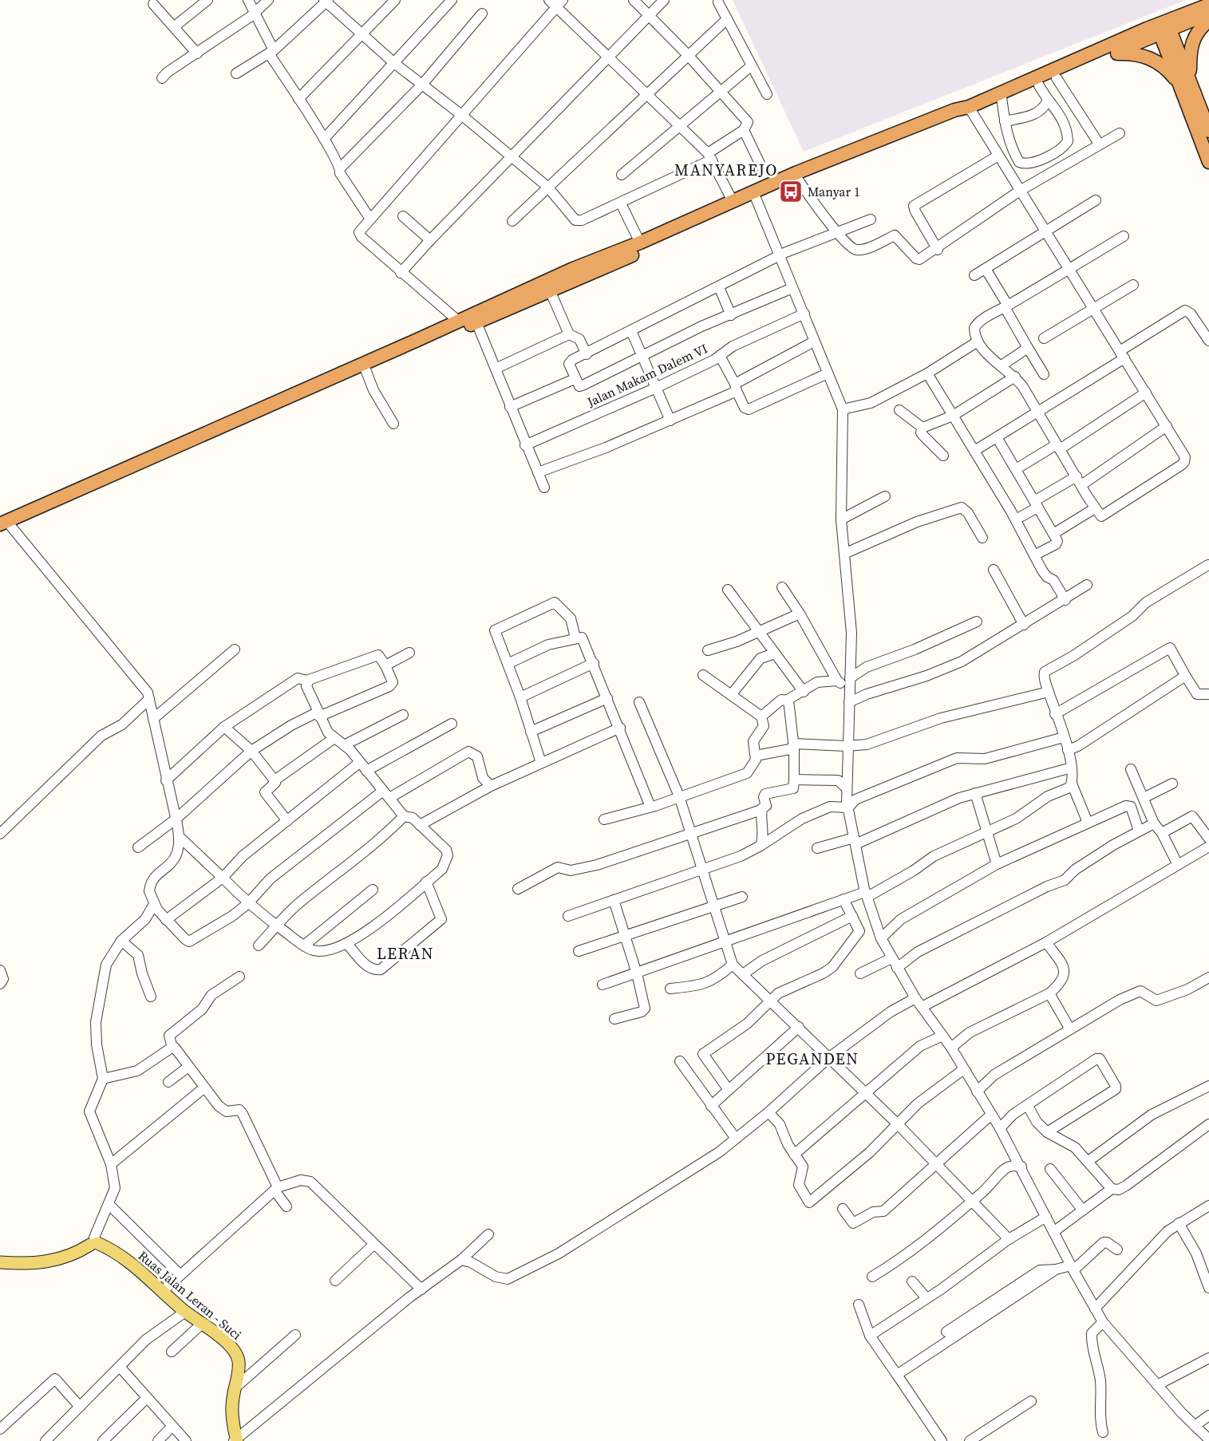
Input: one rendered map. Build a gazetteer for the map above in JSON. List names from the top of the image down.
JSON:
{
  "streets": {
    "main road": ["Ruas Jalan Leran - Suci"],
    "street": ["Jalan Makam Dalem VI"]
  },
  "districts": ["MANYAREJO", "LERAN", "PEGANDEN"],
  "places": {
    "bus stop": ["Manyar 1"]
  }
}
